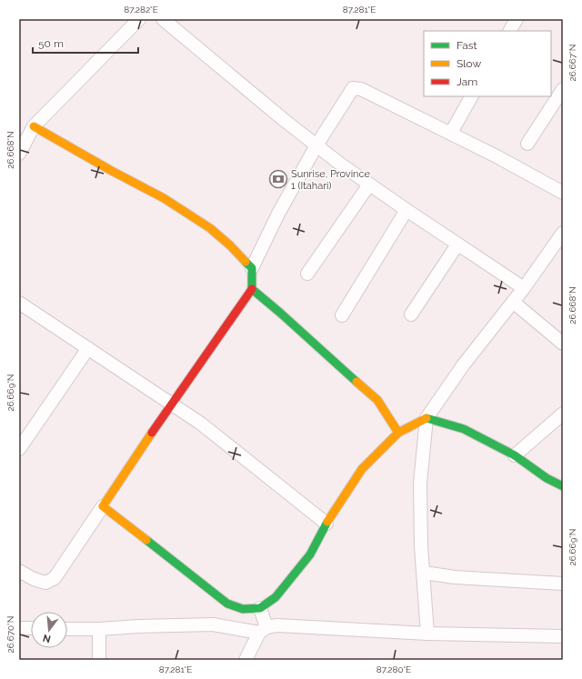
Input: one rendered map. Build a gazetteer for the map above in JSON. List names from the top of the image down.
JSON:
{
  "places": {
    "bank": ["Sunrise, Province 1 (Itahari)"]
  },
  "legend": ["Fast", "Slow", "Jam"],
  "scale_bar": "50 m",
  "north": "bottom",
  "coordinates": [
    "87.282°E",
    "87.281°E",
    "26.667°N",
    "26.668°N",
    "26.669°N",
    "26.670°N",
    "87.280°E"
  ]
}
